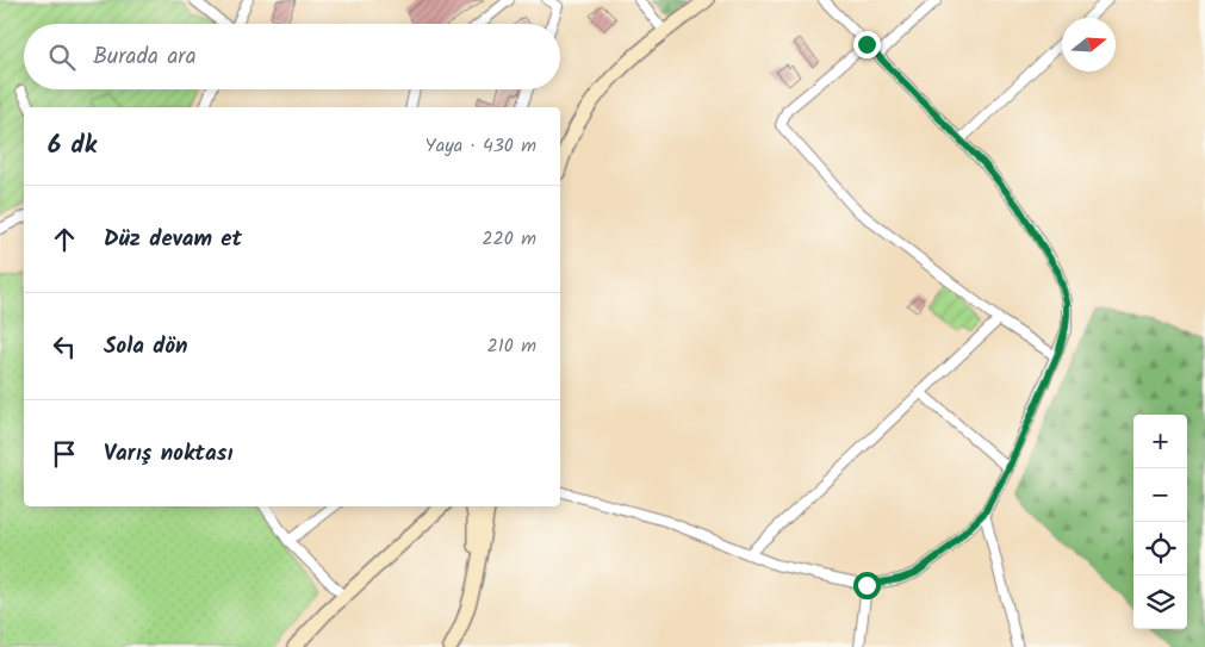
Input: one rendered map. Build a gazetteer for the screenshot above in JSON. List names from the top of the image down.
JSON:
{
  "north": "right",
  "page": {
    "search": "Burada ara",
    "heading": ["6 dk", "Yaya · 430 m"],
    "list": [
      ["Düz devam et", "220 m"],
      ["Sola dön", "210 m"],
      "Varış noktası"
    ],
    "map_buttons": ["+", "−"]
  }
}
